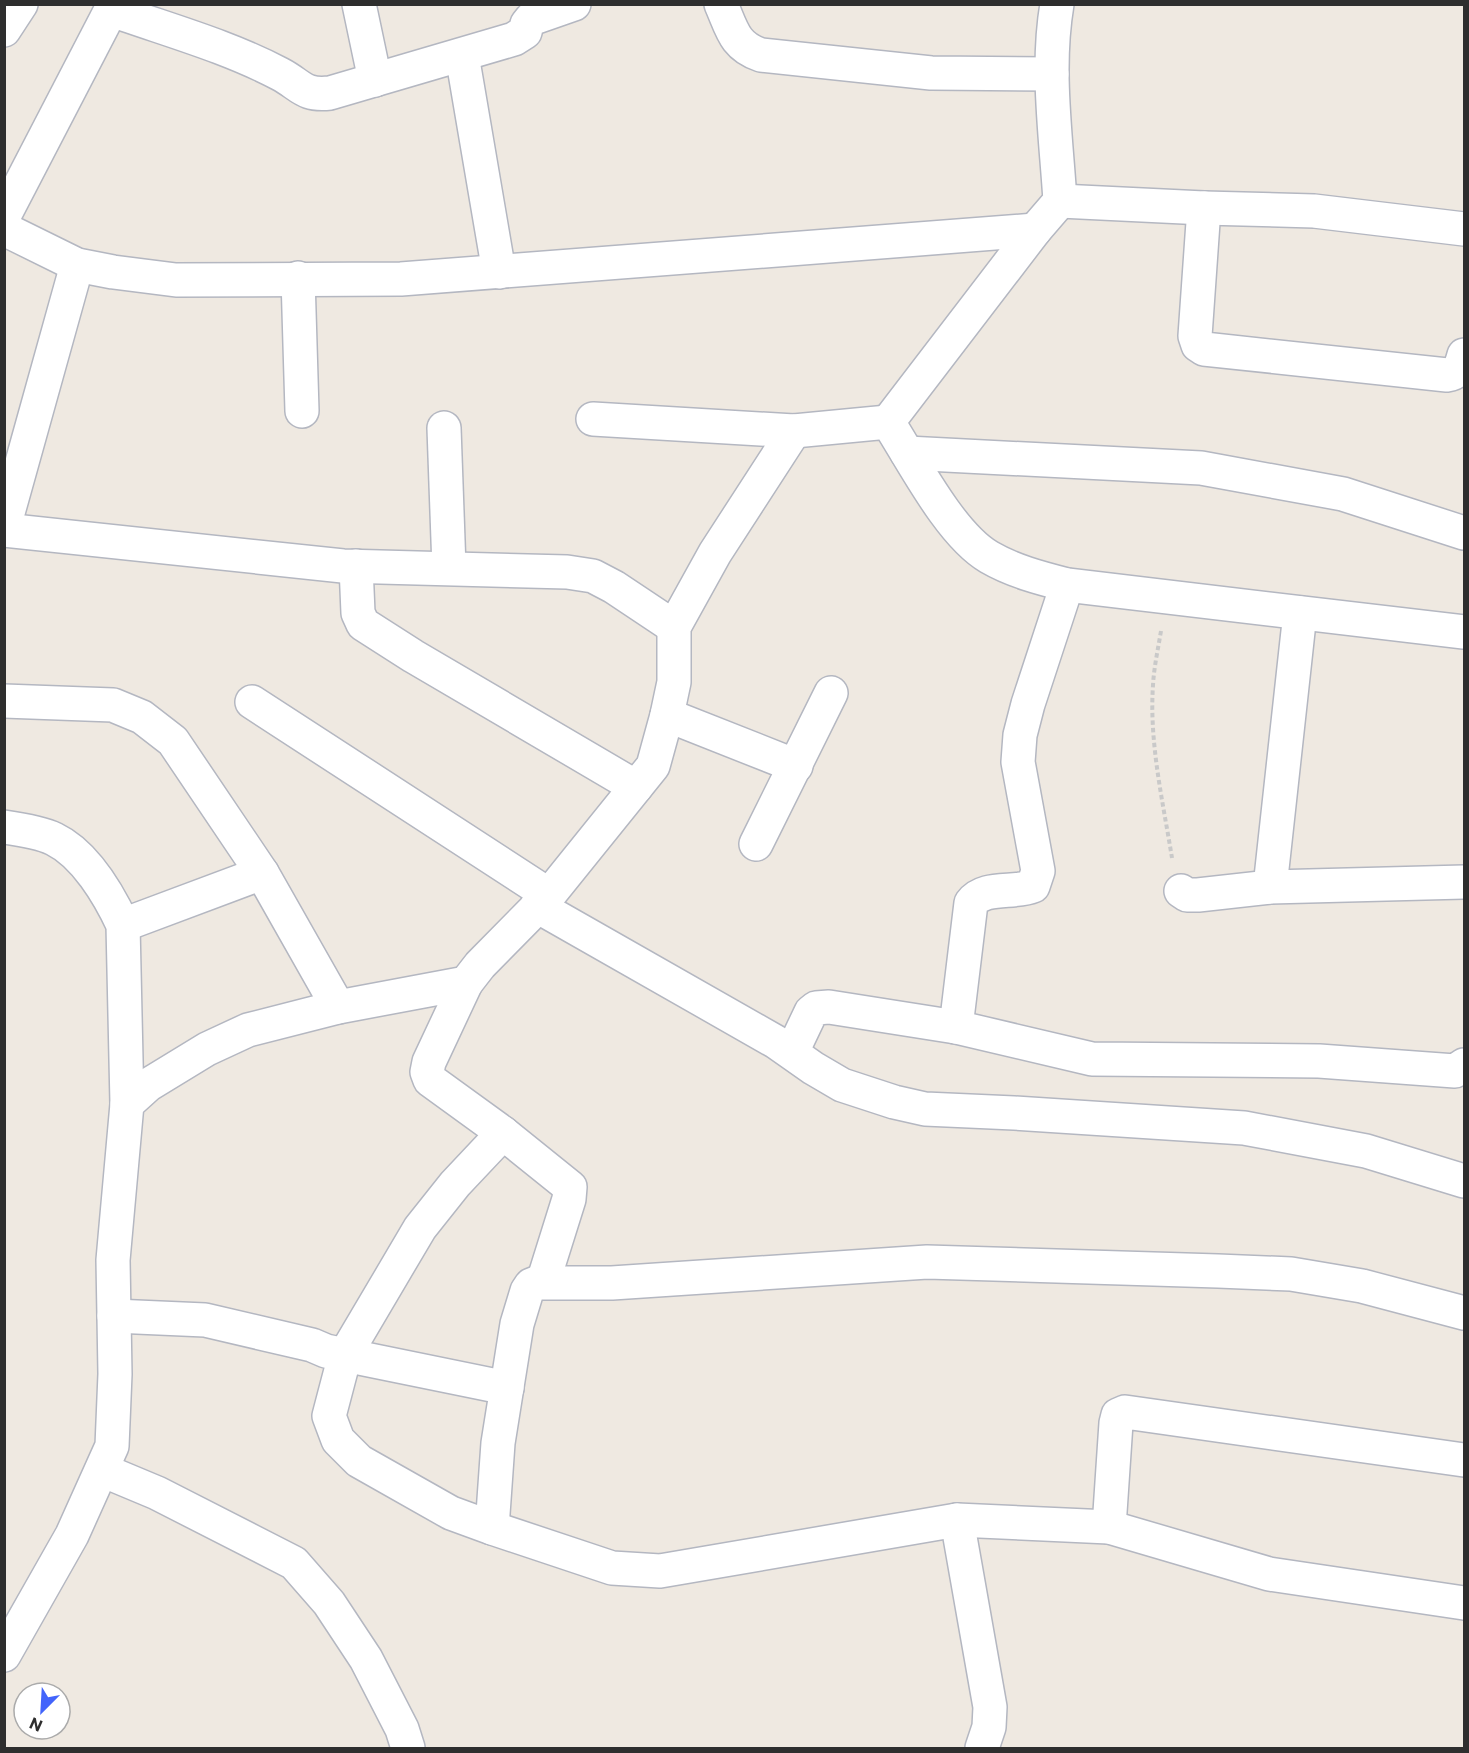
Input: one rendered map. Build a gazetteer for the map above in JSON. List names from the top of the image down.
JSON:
{
  "north": "bottom left"
}
